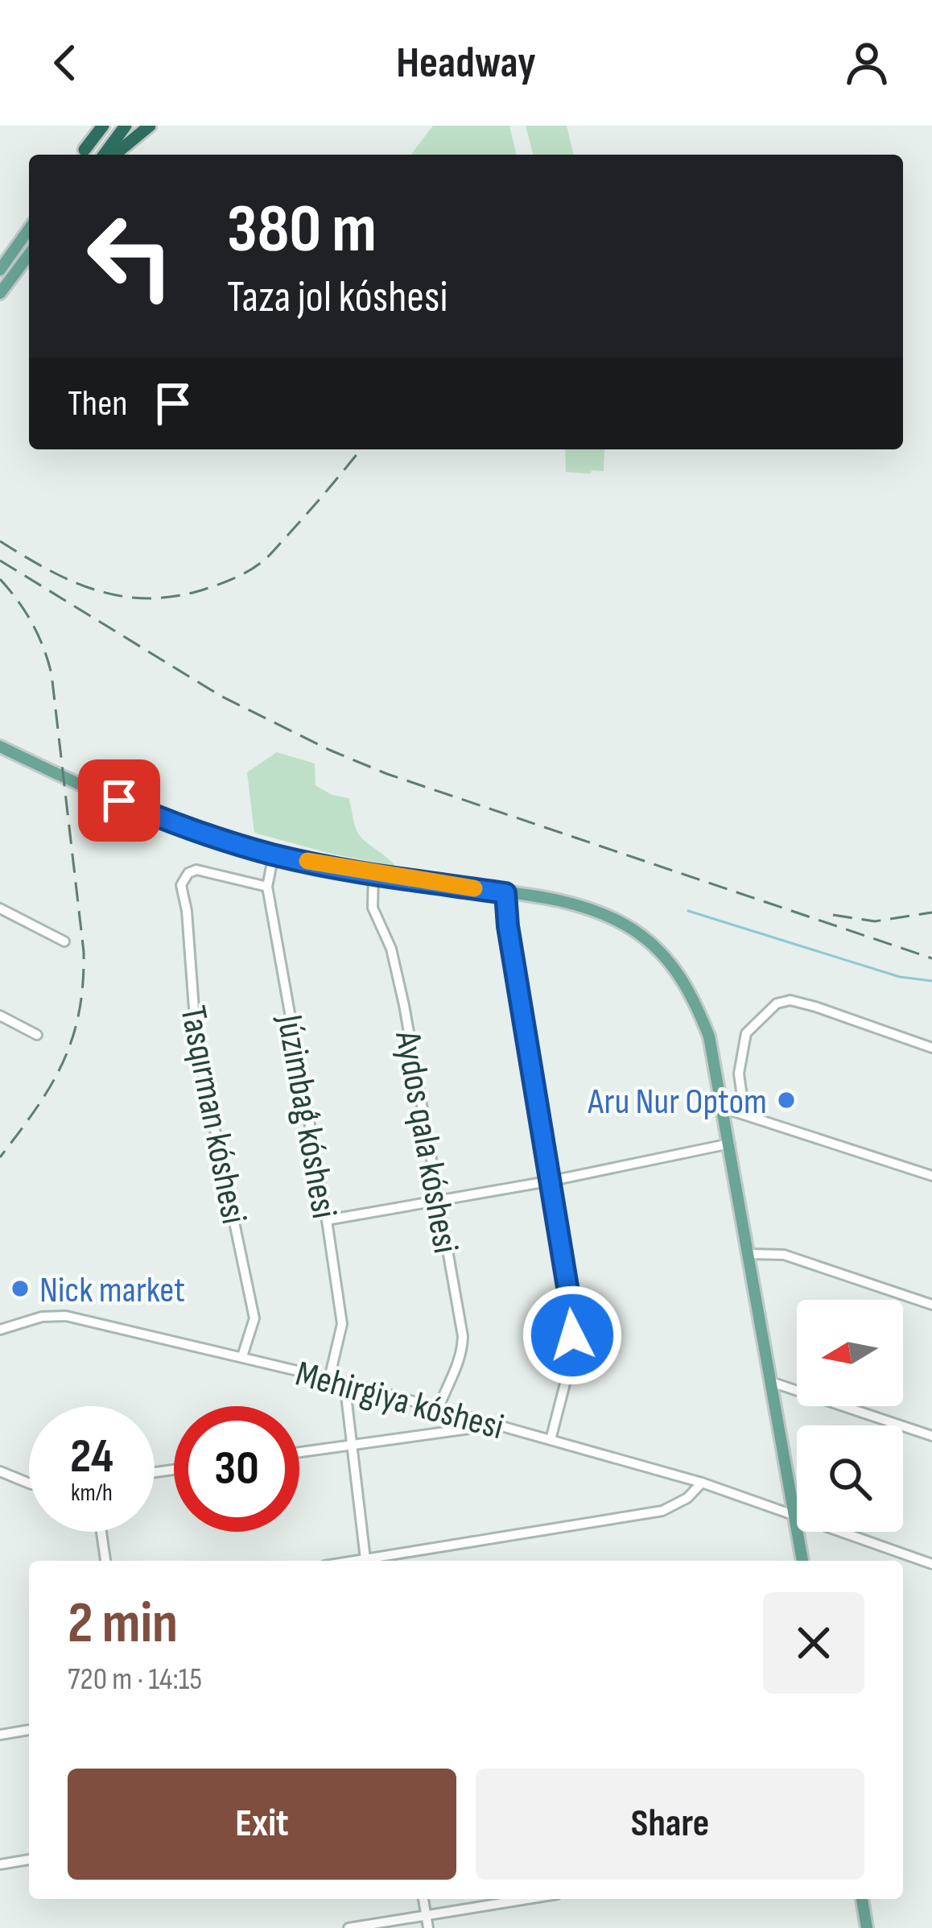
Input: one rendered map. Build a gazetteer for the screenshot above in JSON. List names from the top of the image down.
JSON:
{
  "streets": {
    "street": [
      "Tasqırman kóshesi",
      "Júzimbaǵ kóshesi",
      "Aydos qala kóshesi",
      "Mehirgiya kóshesi"
    ]
  },
  "crossings": [
    ["Tasqırman kóshesi", "Júzimbaǵ kóshesi"],
    ["Tasqırman kóshesi", "Mehirgiya kóshesi"],
    ["Júzimbaǵ kóshesi", "Mehirgiya kóshesi"],
    ["Aydos qala kóshesi", "Mehirgiya kóshesi"]
  ],
  "places": ["Aru Nur Optom", "Nick market"],
  "north": "left",
  "page": {
    "header": "Headway",
    "turn": ["380 m", "Taza jol kóshesi"],
    "then": "Then",
    "speed": "24 km/h",
    "limit": "30",
    "heading": ["2 min", "720 m · 14:15"],
    "buttons": ["Exit", "Share"]
  }
}
